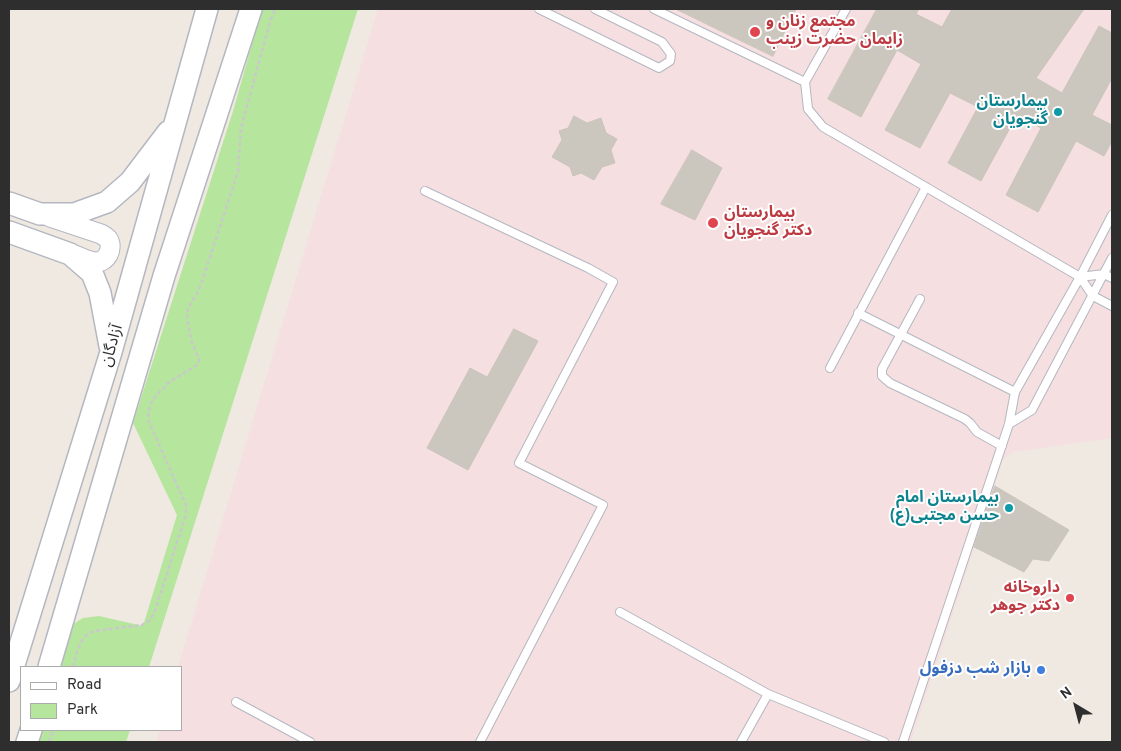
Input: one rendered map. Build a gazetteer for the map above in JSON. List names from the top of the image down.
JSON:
{
  "streets": {
    "main road": ["آزادگان"]
  },
  "places": [
    "مجتمع زنان و زایمان حضرت زینب",
    "بیمارستان گنجویان",
    "بیمارستان دکتر گنجویان",
    "بیمارستان امام حسن مجتبی(ع)",
    "داروخانه دکتر جوهر",
    "بازار شب دزفول"
  ],
  "legend": ["Road", "Park"],
  "north": "top left"
}
